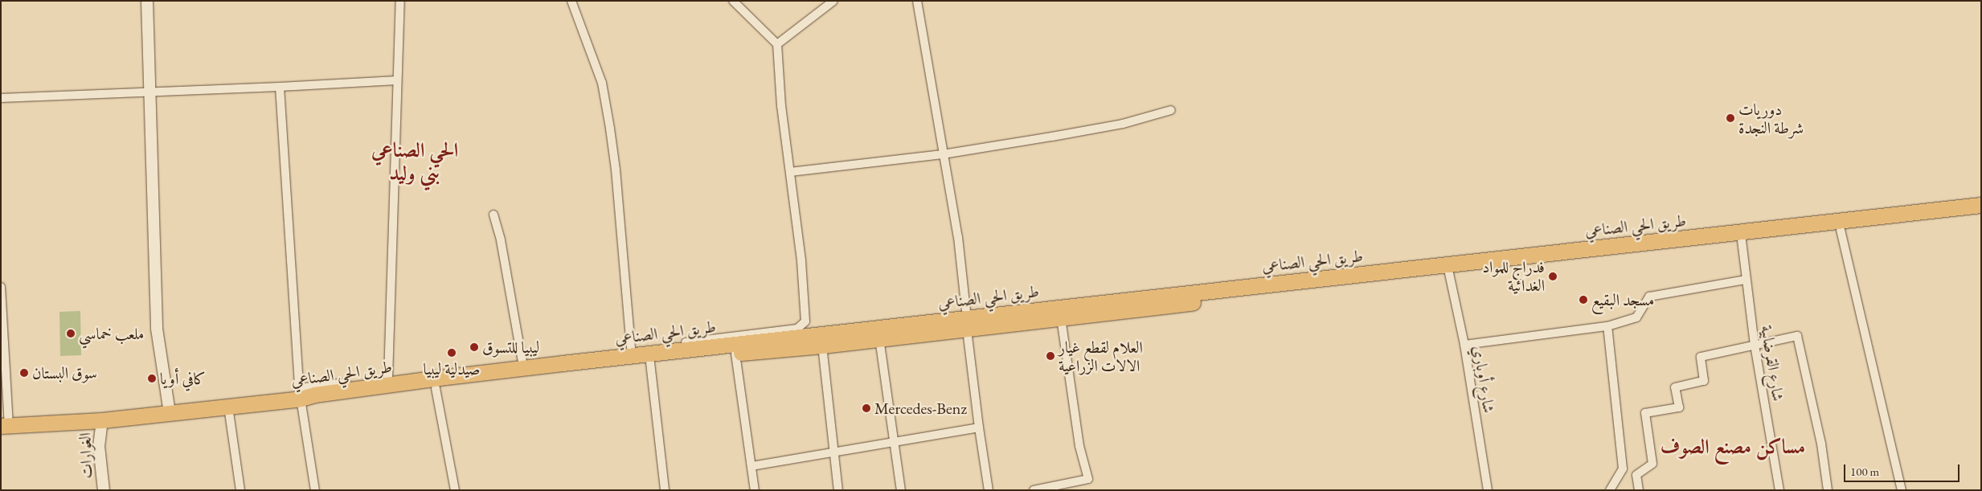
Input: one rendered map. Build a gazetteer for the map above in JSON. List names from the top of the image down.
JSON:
{
  "streets": {
    "highway": ["طريق الحي الصناعي"],
    "street": ["شارع القرضابية", "شارع أوباري", "الغوارات"]
  },
  "crossings": [
    ["طريق الحي الصناعي", "الغوارات"]
  ],
  "districts": ["الحي الصناعي بني وليد", "مساكن مصنع الصوف"],
  "places": [
    "دوريات شرطة النجدة",
    "فدراج للمواد الغدائية",
    "مسجد البقيع",
    "ملعب خماسي",
    "ليبيا للتسوق",
    "صيدلية ليبيا",
    "العلام لقطع غيار الالات الزراعية",
    "سوق البستان",
    "كافي أويا",
    "Mercedes-Benz"
  ],
  "scale_bar": "100 m"
}
